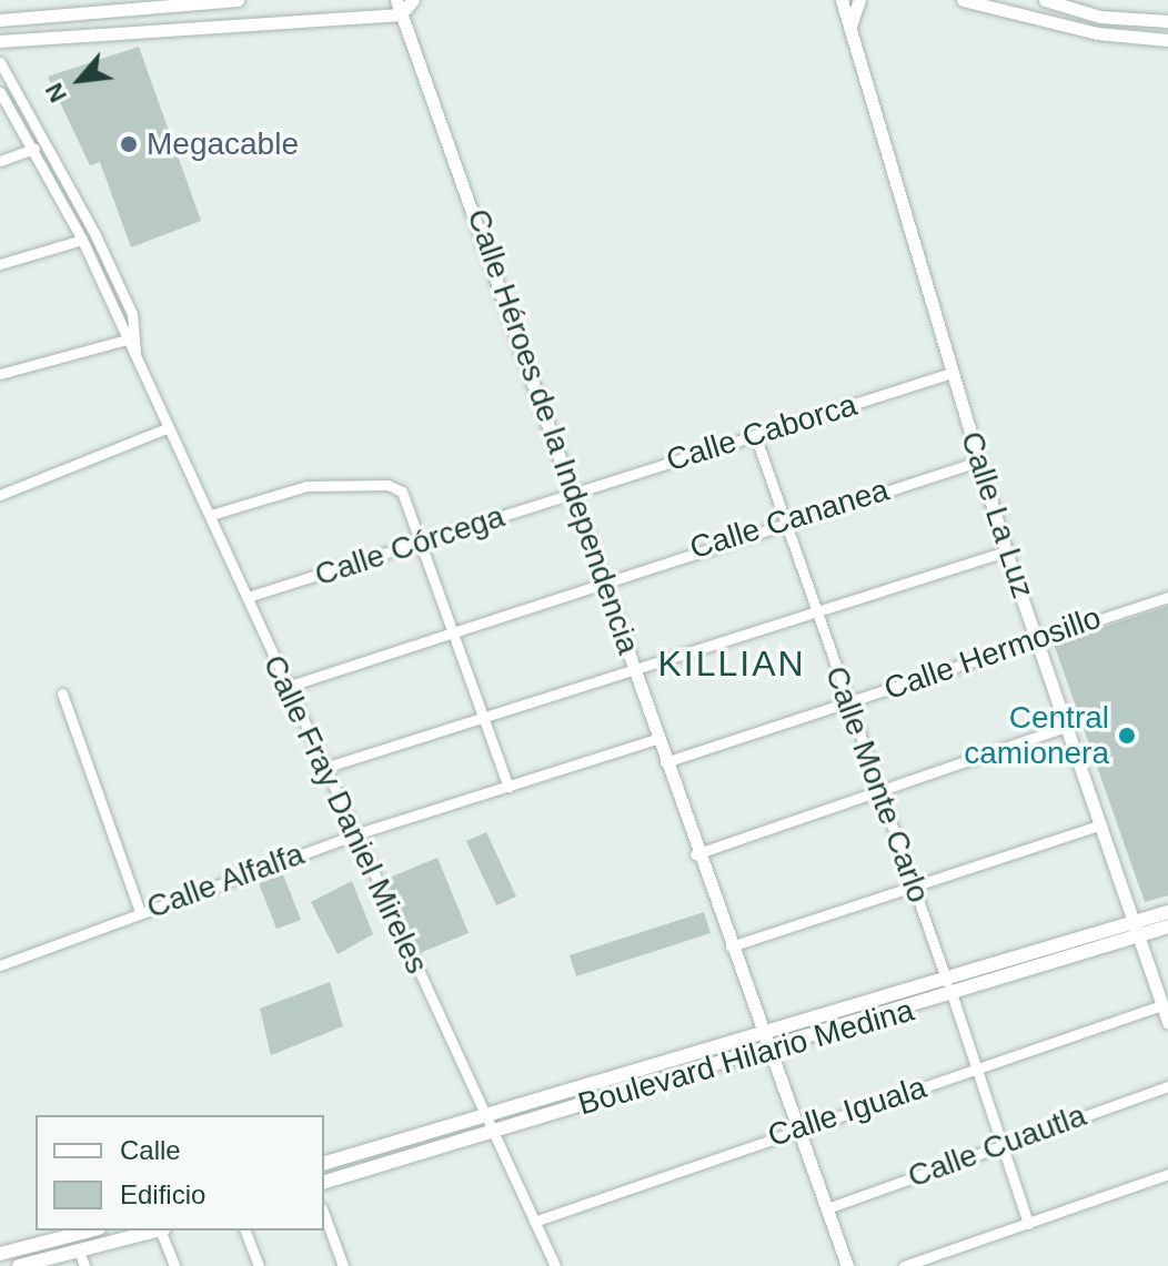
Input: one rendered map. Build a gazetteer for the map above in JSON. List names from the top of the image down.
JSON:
{
  "streets": {
    "main road": ["Boulevard Hilario Medina"],
    "street": [
      "Calle Héroes de la Independencia",
      "Calle Caborca",
      "Calle La Luz",
      "Calle Cananea",
      "Calle Córcega",
      "Calle Hermosillo",
      "Calle Monte Carlo",
      "Calle Fray Daniel Mireles",
      "Calle Alfalfa",
      "Calle Iguala",
      "Calle Cuautla"
    ]
  },
  "crossings": [
    ["Calle Héroes de la Independencia", "Calle Caborca"],
    ["Calle Héroes de la Independencia", "Calle Cananea"],
    ["Calle Héroes de la Independencia", "Calle Córcega"],
    ["Calle Héroes de la Independencia", "Calle Hermosillo"],
    ["Calle Héroes de la Independencia", "Calle Alfalfa"],
    ["Calle Héroes de la Independencia", "Boulevard Hilario Medina"],
    ["Calle Héroes de la Independencia", "Calle Iguala"],
    ["Calle Héroes de la Independencia", "Calle Cuautla"],
    ["Calle Caborca", "Calle La Luz"],
    ["Calle Caborca", "Calle Córcega"],
    ["Calle Caborca", "Calle Monte Carlo"],
    ["Calle La Luz", "Calle Cananea"],
    ["Calle La Luz", "Calle Hermosillo"],
    ["Calle La Luz", "Boulevard Hilario Medina"],
    ["Calle La Luz", "Calle Iguala"],
    ["Calle Cananea", "Calle Monte Carlo"],
    ["Calle Cananea", "Calle Fray Daniel Mireles"],
    ["Calle Córcega", "Calle Fray Daniel Mireles"],
    ["Calle Hermosillo", "Calle Monte Carlo"],
    ["Calle Monte Carlo", "Boulevard Hilario Medina"],
    ["Calle Fray Daniel Mireles", "Calle Alfalfa"],
    ["Calle Fray Daniel Mireles", "Boulevard Hilario Medina"],
    ["Calle Fray Daniel Mireles", "Calle Iguala"]
  ],
  "districts": ["KILLIAN"],
  "places": ["Megacable", "Central camionera"],
  "legend": ["Calle", "Edificio"],
  "north": "bottom left"
}
